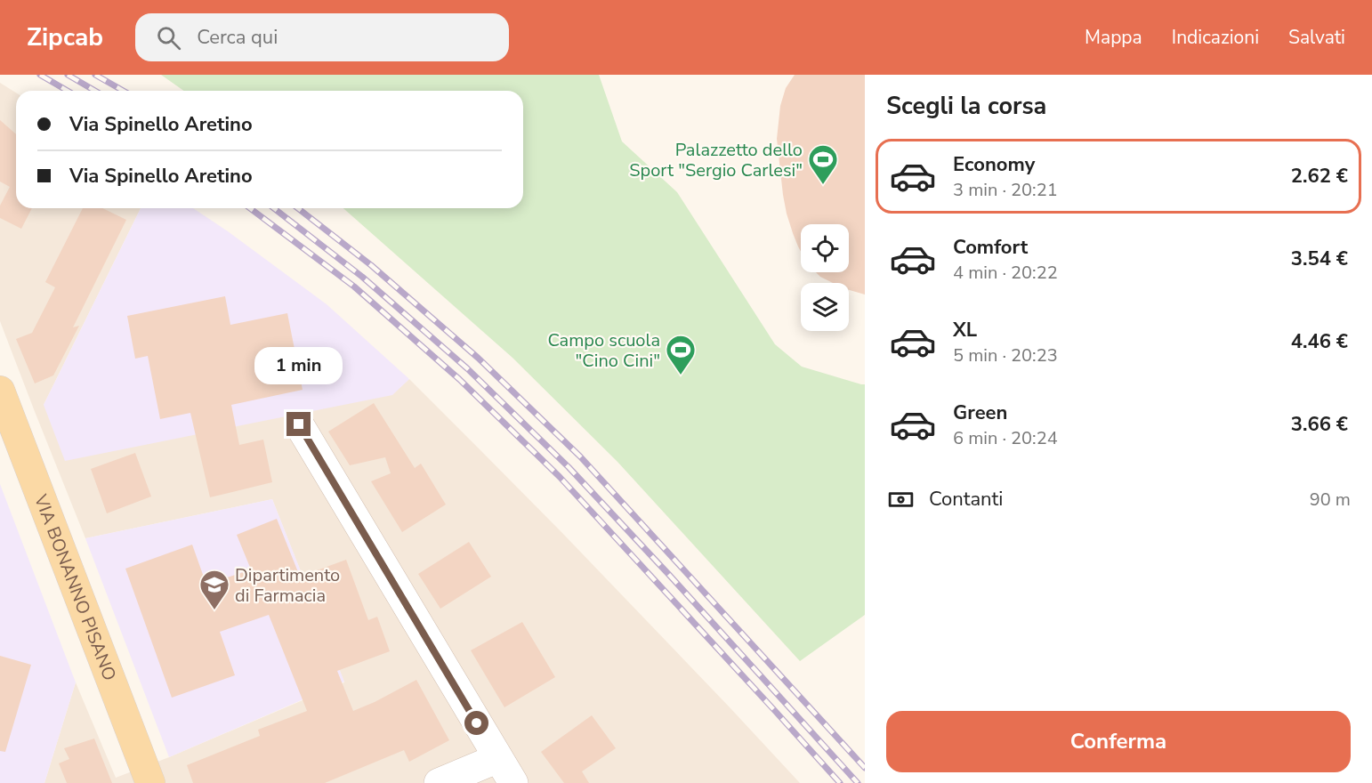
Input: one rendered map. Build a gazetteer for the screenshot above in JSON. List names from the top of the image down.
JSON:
{
  "streets": {
    "main road": ["VIA BONANNO PISANO"]
  },
  "places": {
    "sports": ["Palazzetto dello Sport \"Sergio Carlesi\"", "Campo scuola \"Cino Cini\""],
    "school or university": ["Dipartimento di Farmacia"]
  },
  "page": {
    "header": "Zipcab",
    "search": "Cerca qui",
    "nav": ["Mappa", "Indicazioni", "Salvati"],
    "heading": "Scegli la corsa",
    "banner": ["Via Spinello Aretino", "Via Spinello Aretino"],
    "list": [
      {
        "name": "Economy",
        "note": "3 min · 20:21",
        "value": "2.62 €"
      },
      {
        "name": "Comfort",
        "note": "4 min · 20:22",
        "value": "3.54 €"
      },
      {
        "name": "XL",
        "note": "5 min · 20:23",
        "value": "4.46 €"
      },
      {
        "name": "Green",
        "note": "6 min · 20:24",
        "value": "3.66 €"
      }
    ],
    "bubble": "1 min",
    "pay": ["Contanti", "90 m"],
    "buttons": "Conferma"
  }
}
